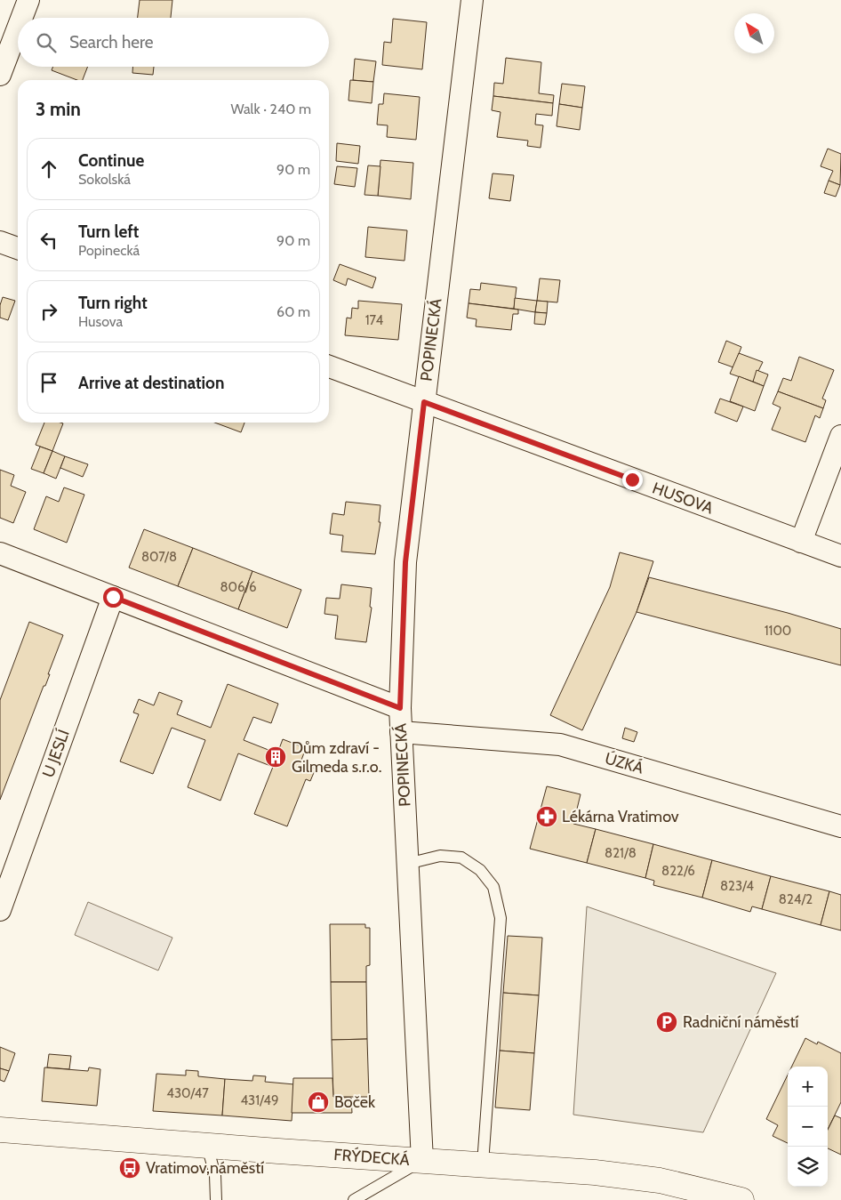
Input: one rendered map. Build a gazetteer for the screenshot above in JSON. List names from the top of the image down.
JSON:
{
  "streets": {
    "main road": ["FRÝDECKÁ"],
    "street": [
      "POPINECKÁ",
      "HUSOVA",
      "U JESLÍ",
      "ÚZKÁ"
    ]
  },
  "crossings": [
    ["POPINECKÁ", "HUSOVA"],
    ["POPINECKÁ", "ÚZKÁ"],
    ["POPINECKÁ", "FRÝDECKÁ"]
  ],
  "places": {
    "building": ["Dům zdraví - Gilmeda s.r.o."],
    "pharmacy": ["Lékárna Vratimov"],
    "parking": ["Radniční náměstí"],
    "shop": ["Boček"],
    "bus stop": ["Vratimov,náměstí"]
  },
  "house_numbers": [
    "174",
    "807/8",
    "806/6",
    "1100",
    "821/8",
    "822/6",
    "823/4",
    "824/2",
    "430/47",
    "431/49"
  ],
  "north": "top left",
  "page": {
    "search": "Search here",
    "heading": ["3 min", "Walk · 240 m"],
    "list": [
      ["Continue", "Sokolská", "90 m"],
      ["Turn left", "Popinecká", "90 m"],
      ["Turn right", "Husova", "60 m"],
      "Arrive at destination"
    ],
    "map_buttons": ["+", "−"]
  }
}
